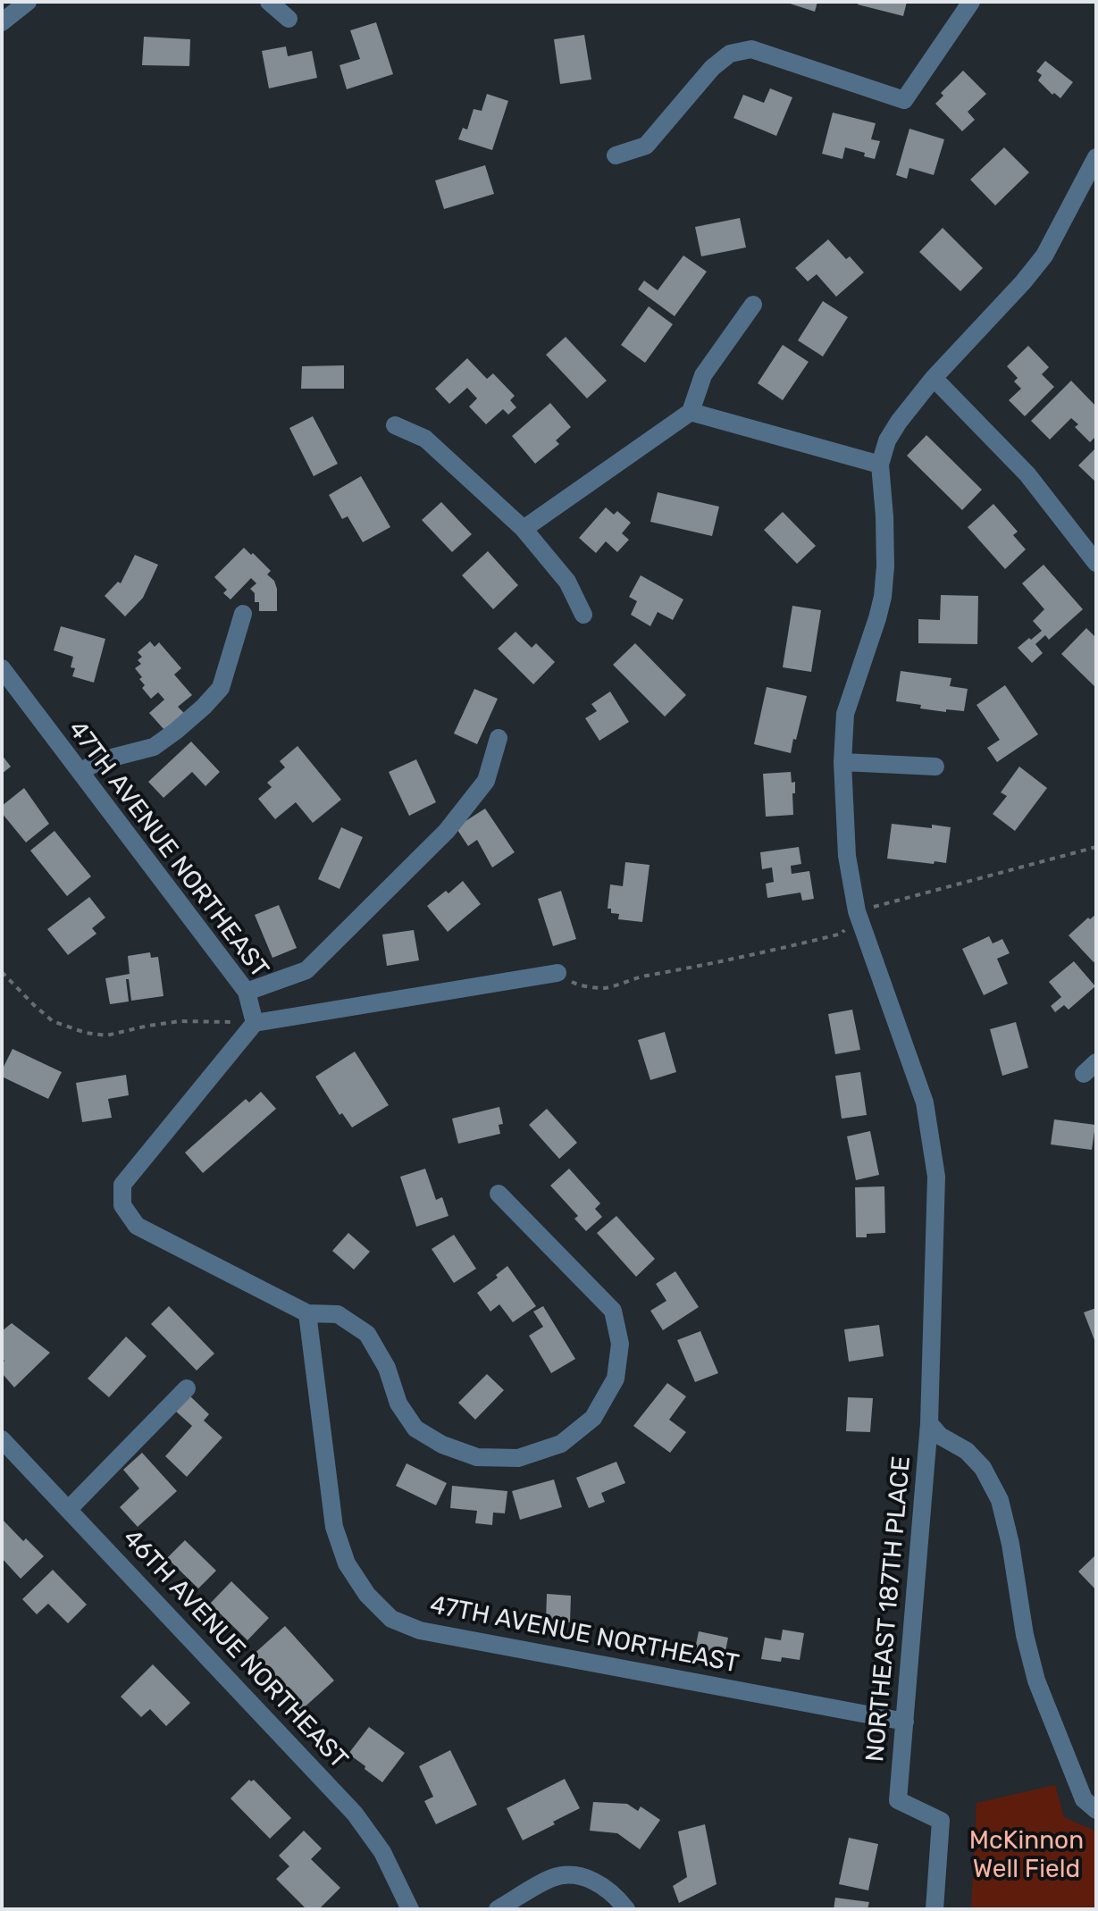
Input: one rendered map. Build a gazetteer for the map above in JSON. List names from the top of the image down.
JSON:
{
  "streets": {
    "street": ["47TH AVENUE NORTHEAST", "NORTHEAST 187TH PLACE", "46TH AVENUE NORTHEAST"]
  },
  "crossings": [
    ["47TH AVENUE NORTHEAST", "NORTHEAST 187TH PLACE"]
  ],
  "parks": ["McKinnon Well Field"]
}
